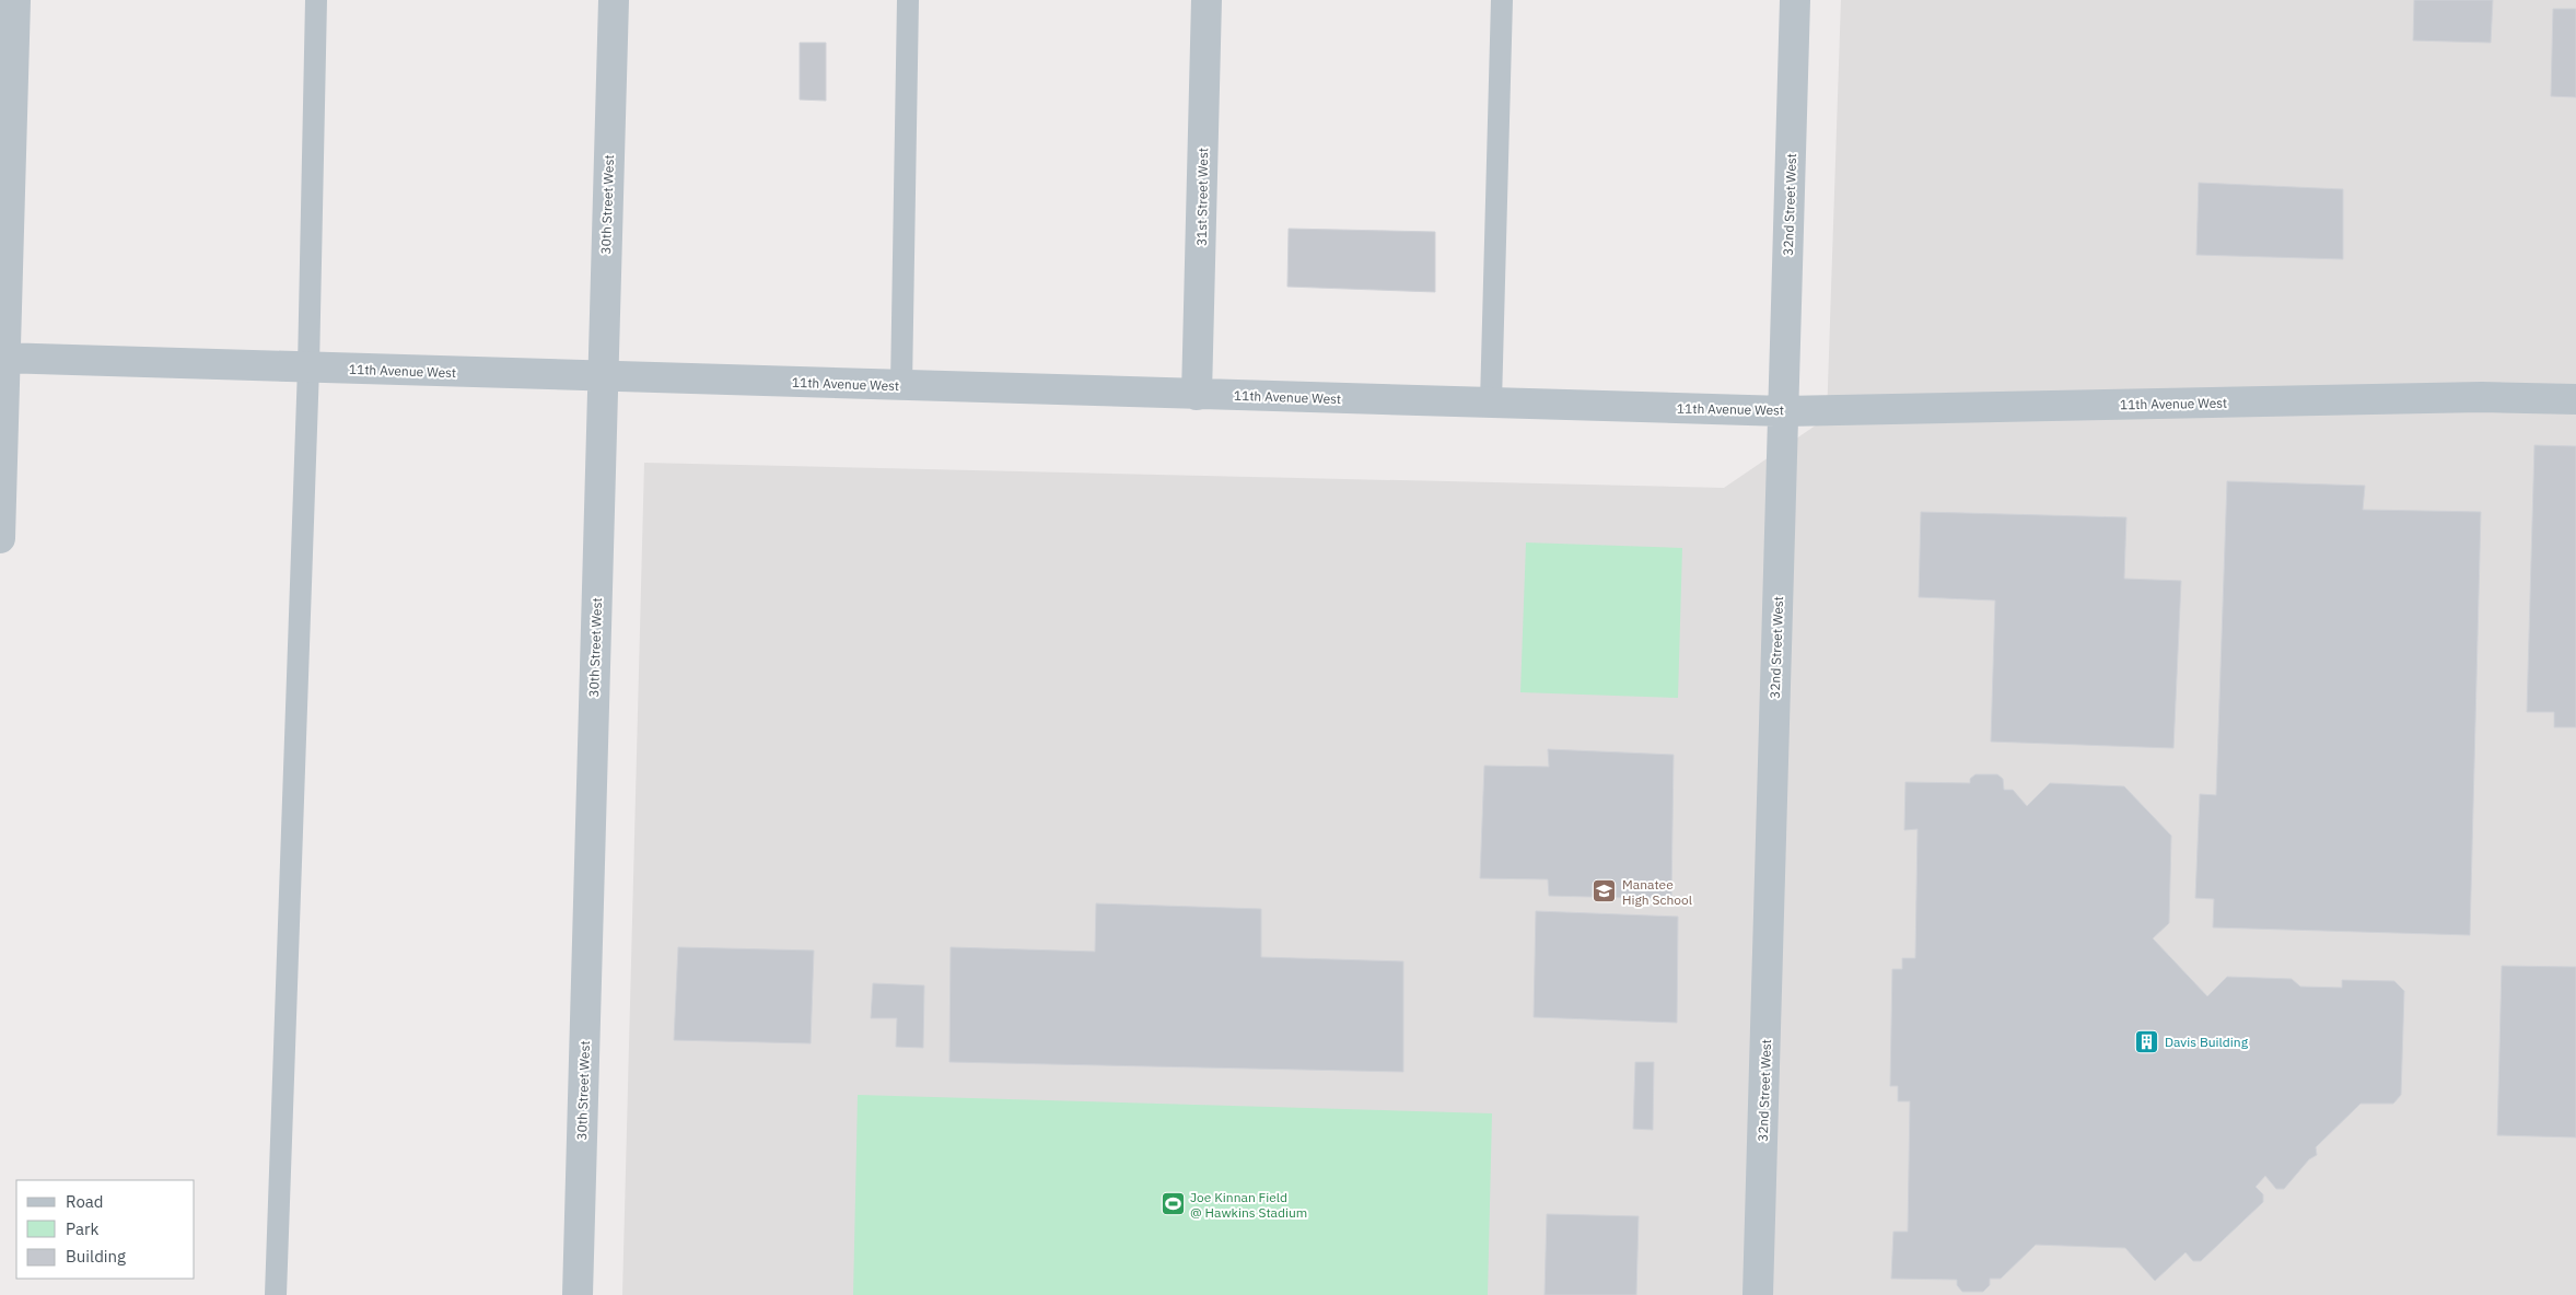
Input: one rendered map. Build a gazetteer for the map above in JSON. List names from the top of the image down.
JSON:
{
  "streets": {
    "street": [
      "31st Street West",
      "30th Street West",
      "32nd Street West",
      "11th Avenue West"
    ]
  },
  "crossings": [
    ["31st Street West", "11th Avenue West"],
    ["30th Street West", "11th Avenue West"],
    ["32nd Street West", "11th Avenue West"]
  ],
  "places": {
    "school or university": ["Manatee High School"],
    "building": ["Davis Building"],
    "sports": ["Joe Kinnan Field @ Hawkins Stadium"]
  },
  "legend": ["Road", "Park", "Building"]
}
